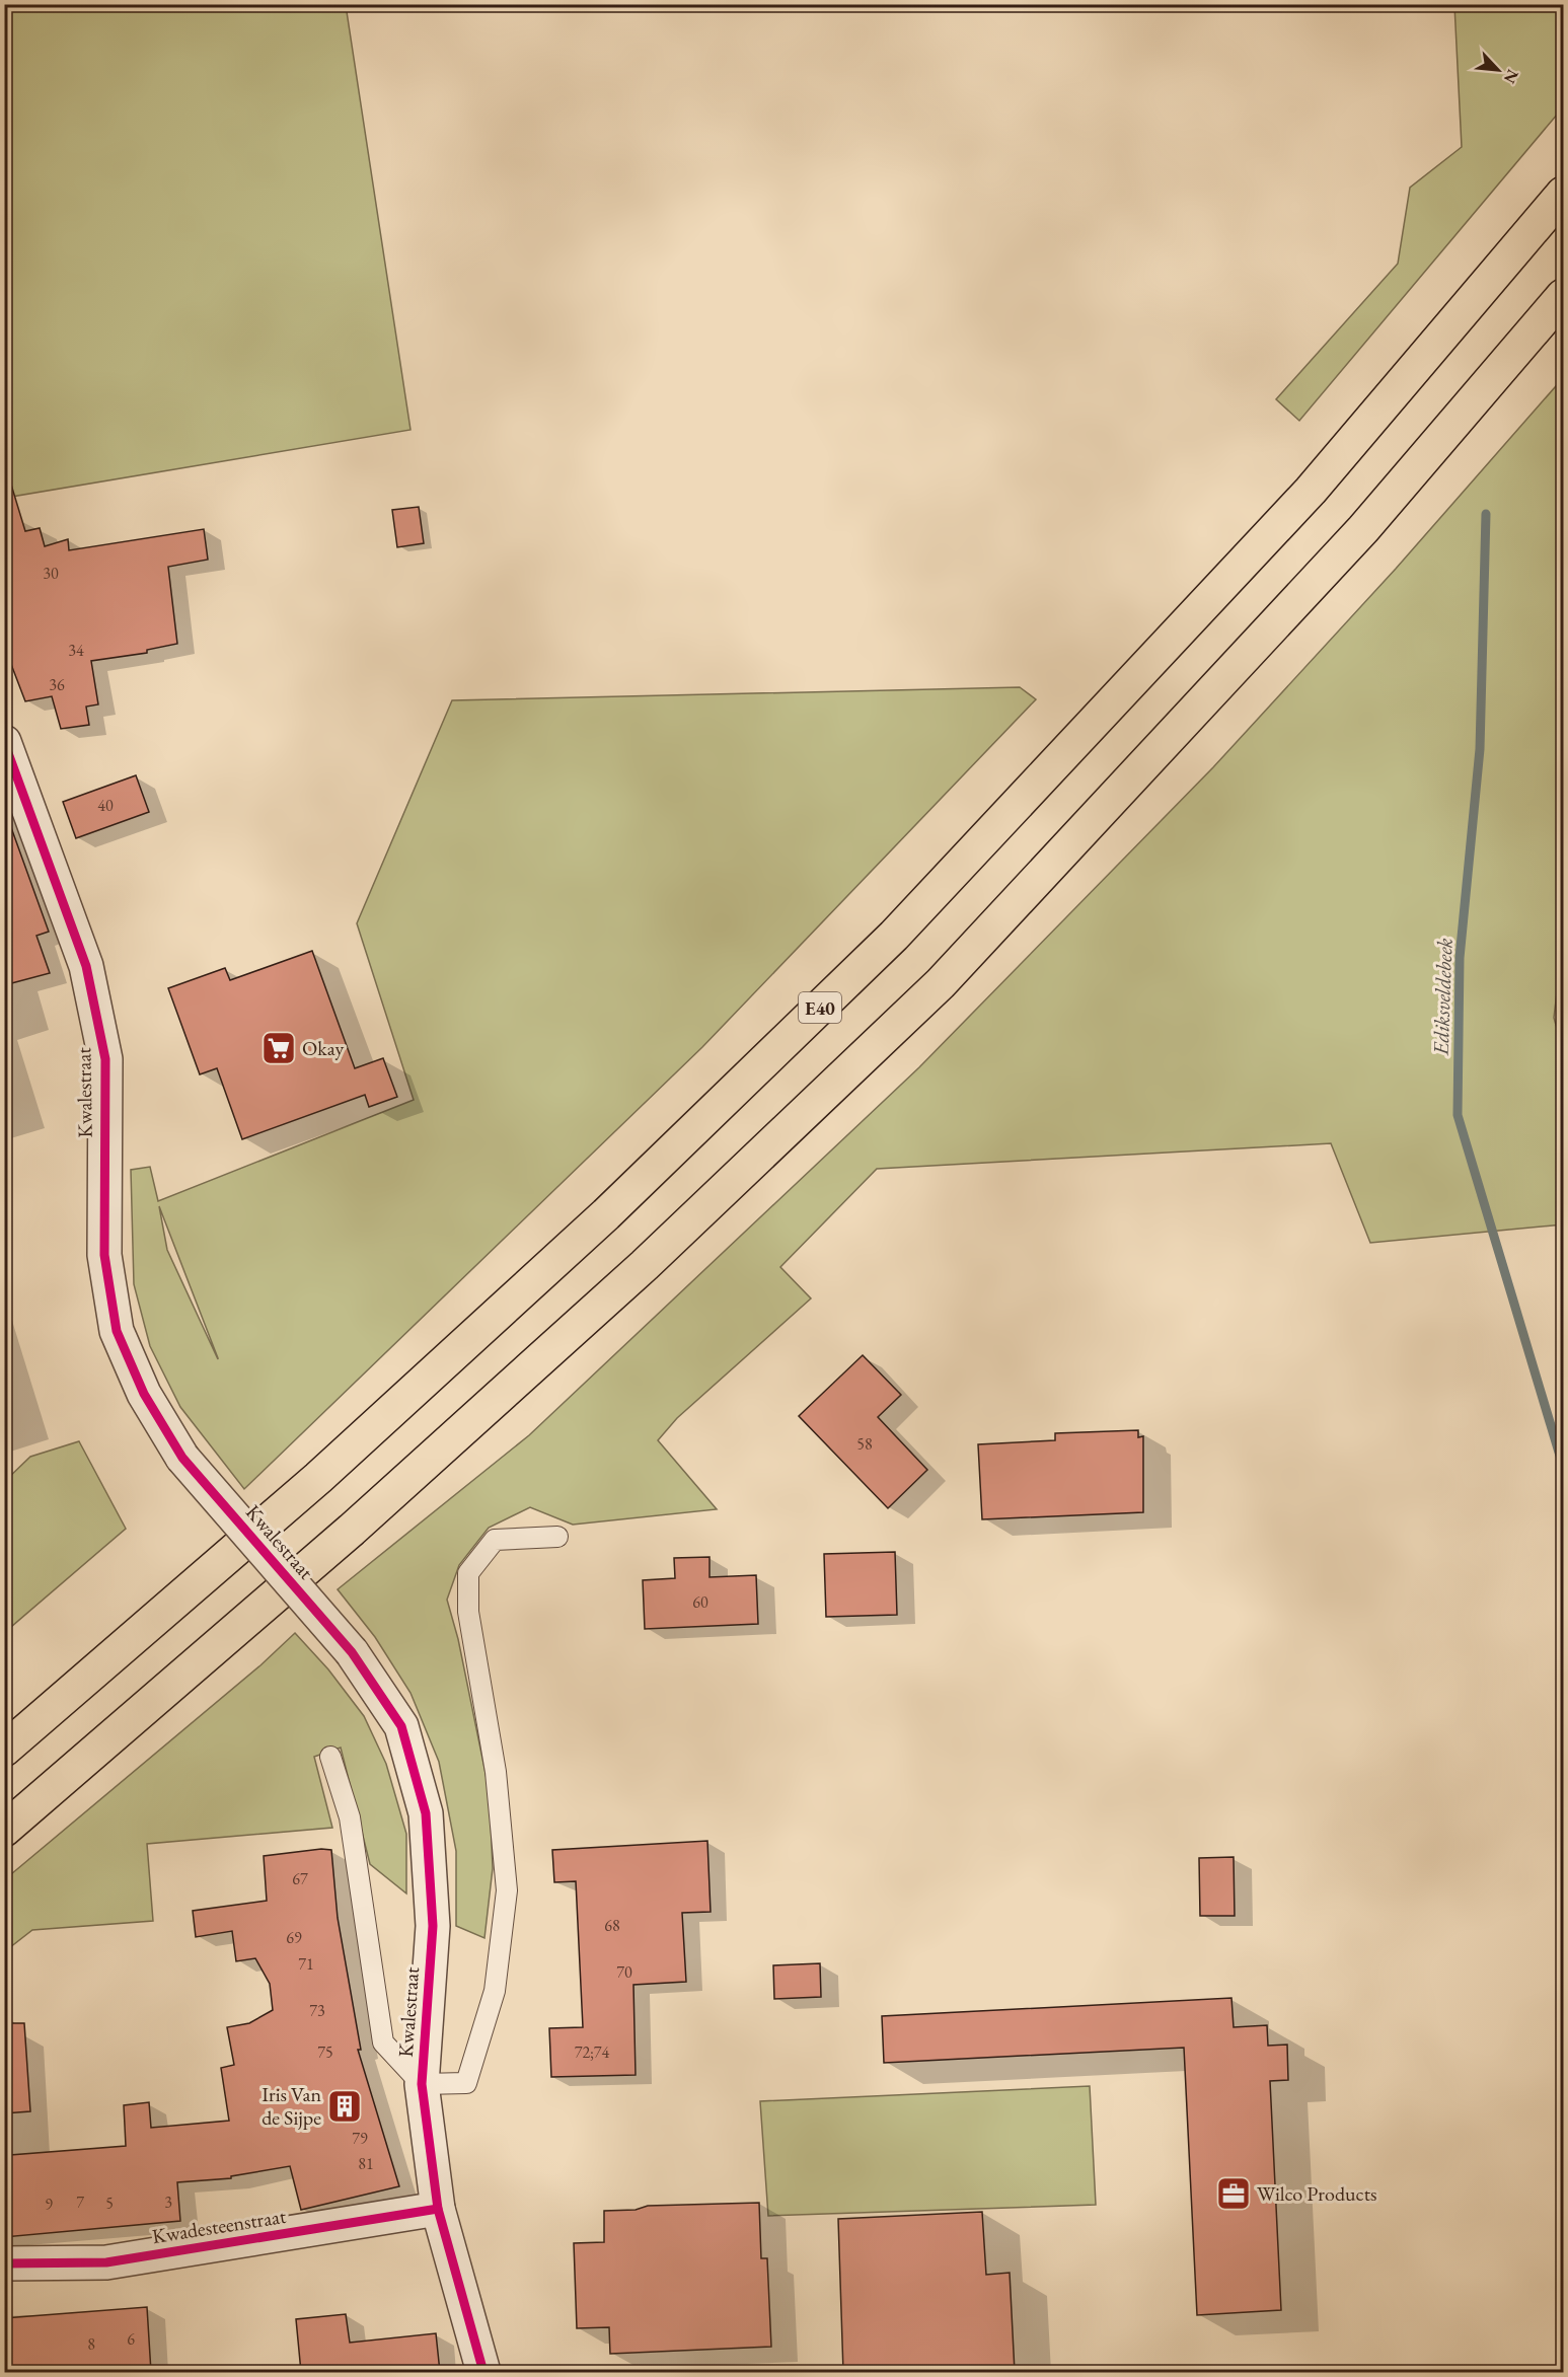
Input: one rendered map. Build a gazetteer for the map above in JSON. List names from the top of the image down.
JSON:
{
  "streets": {
    "highway": ["E40"],
    "street": ["Kwalestraat", "Kwadesteenstraat"]
  },
  "crossings": [
    ["Kwalestraat", "Kwadesteenstraat"]
  ],
  "water": ["Ediksveldebeek"],
  "places": {
    "supermarket": ["Okay"],
    "building": ["Iris Van de Sijpe"],
    "office": ["Wilco Products"]
  },
  "house_numbers": [
    "30",
    "34",
    "36",
    "40",
    "58",
    "60",
    "67",
    "68",
    "69",
    "71",
    "70",
    "73",
    "75",
    "72;74",
    "79",
    "81",
    "7",
    "3",
    "5",
    "9",
    "6",
    "8"
  ],
  "north": "bottom right"
}
